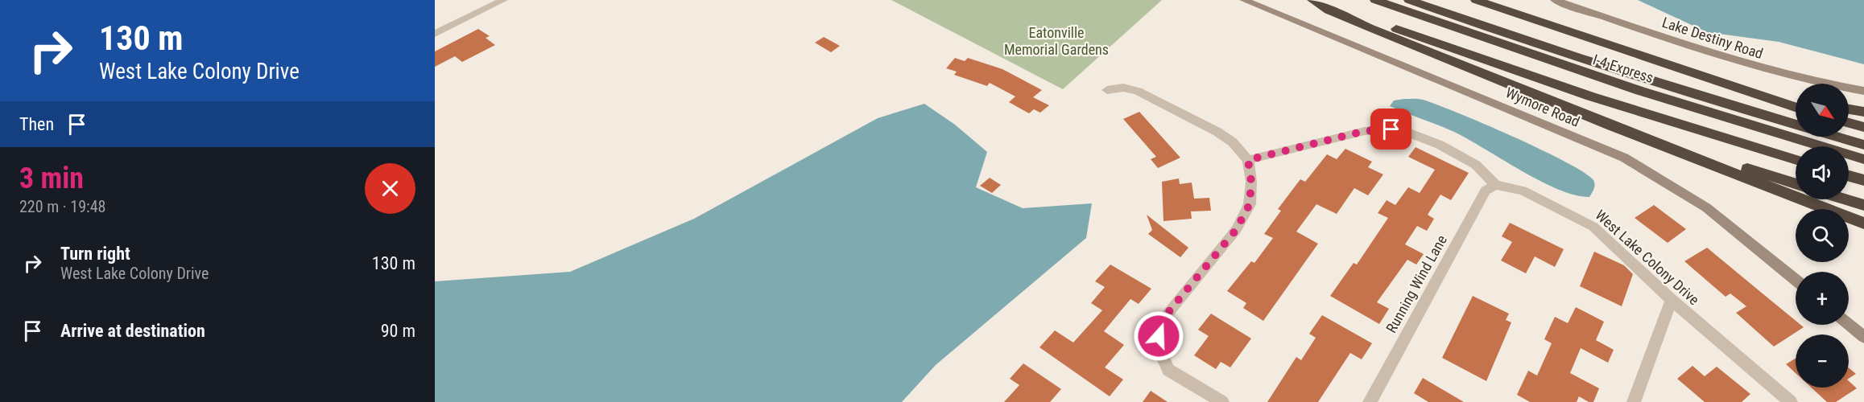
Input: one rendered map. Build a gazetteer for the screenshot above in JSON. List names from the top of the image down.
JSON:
{
  "streets": {
    "highway": ["I-4 Express"],
    "main road": ["Lake Destiny Road", "Wymore Road"],
    "street": ["West Lake Colony Drive", "Running Wind Lane"]
  },
  "crossings": [
    ["West Lake Colony Drive", "Running Wind Lane"]
  ],
  "parks": ["Eatonville Memorial Gardens"],
  "north": "bottom right",
  "page": {
    "turn": ["130 m", "West Lake Colony Drive"],
    "map_buttons": ["+", "−"],
    "then": "Then",
    "heading": ["3 min", "220 m · 19:48"],
    "list": [
      {
        "name": "Turn right",
        "note": "West Lake Colony Drive",
        "value": "130 m"
      },
      {
        "name": "Arrive at destination",
        "value": "90 m"
      }
    ]
  }
}
